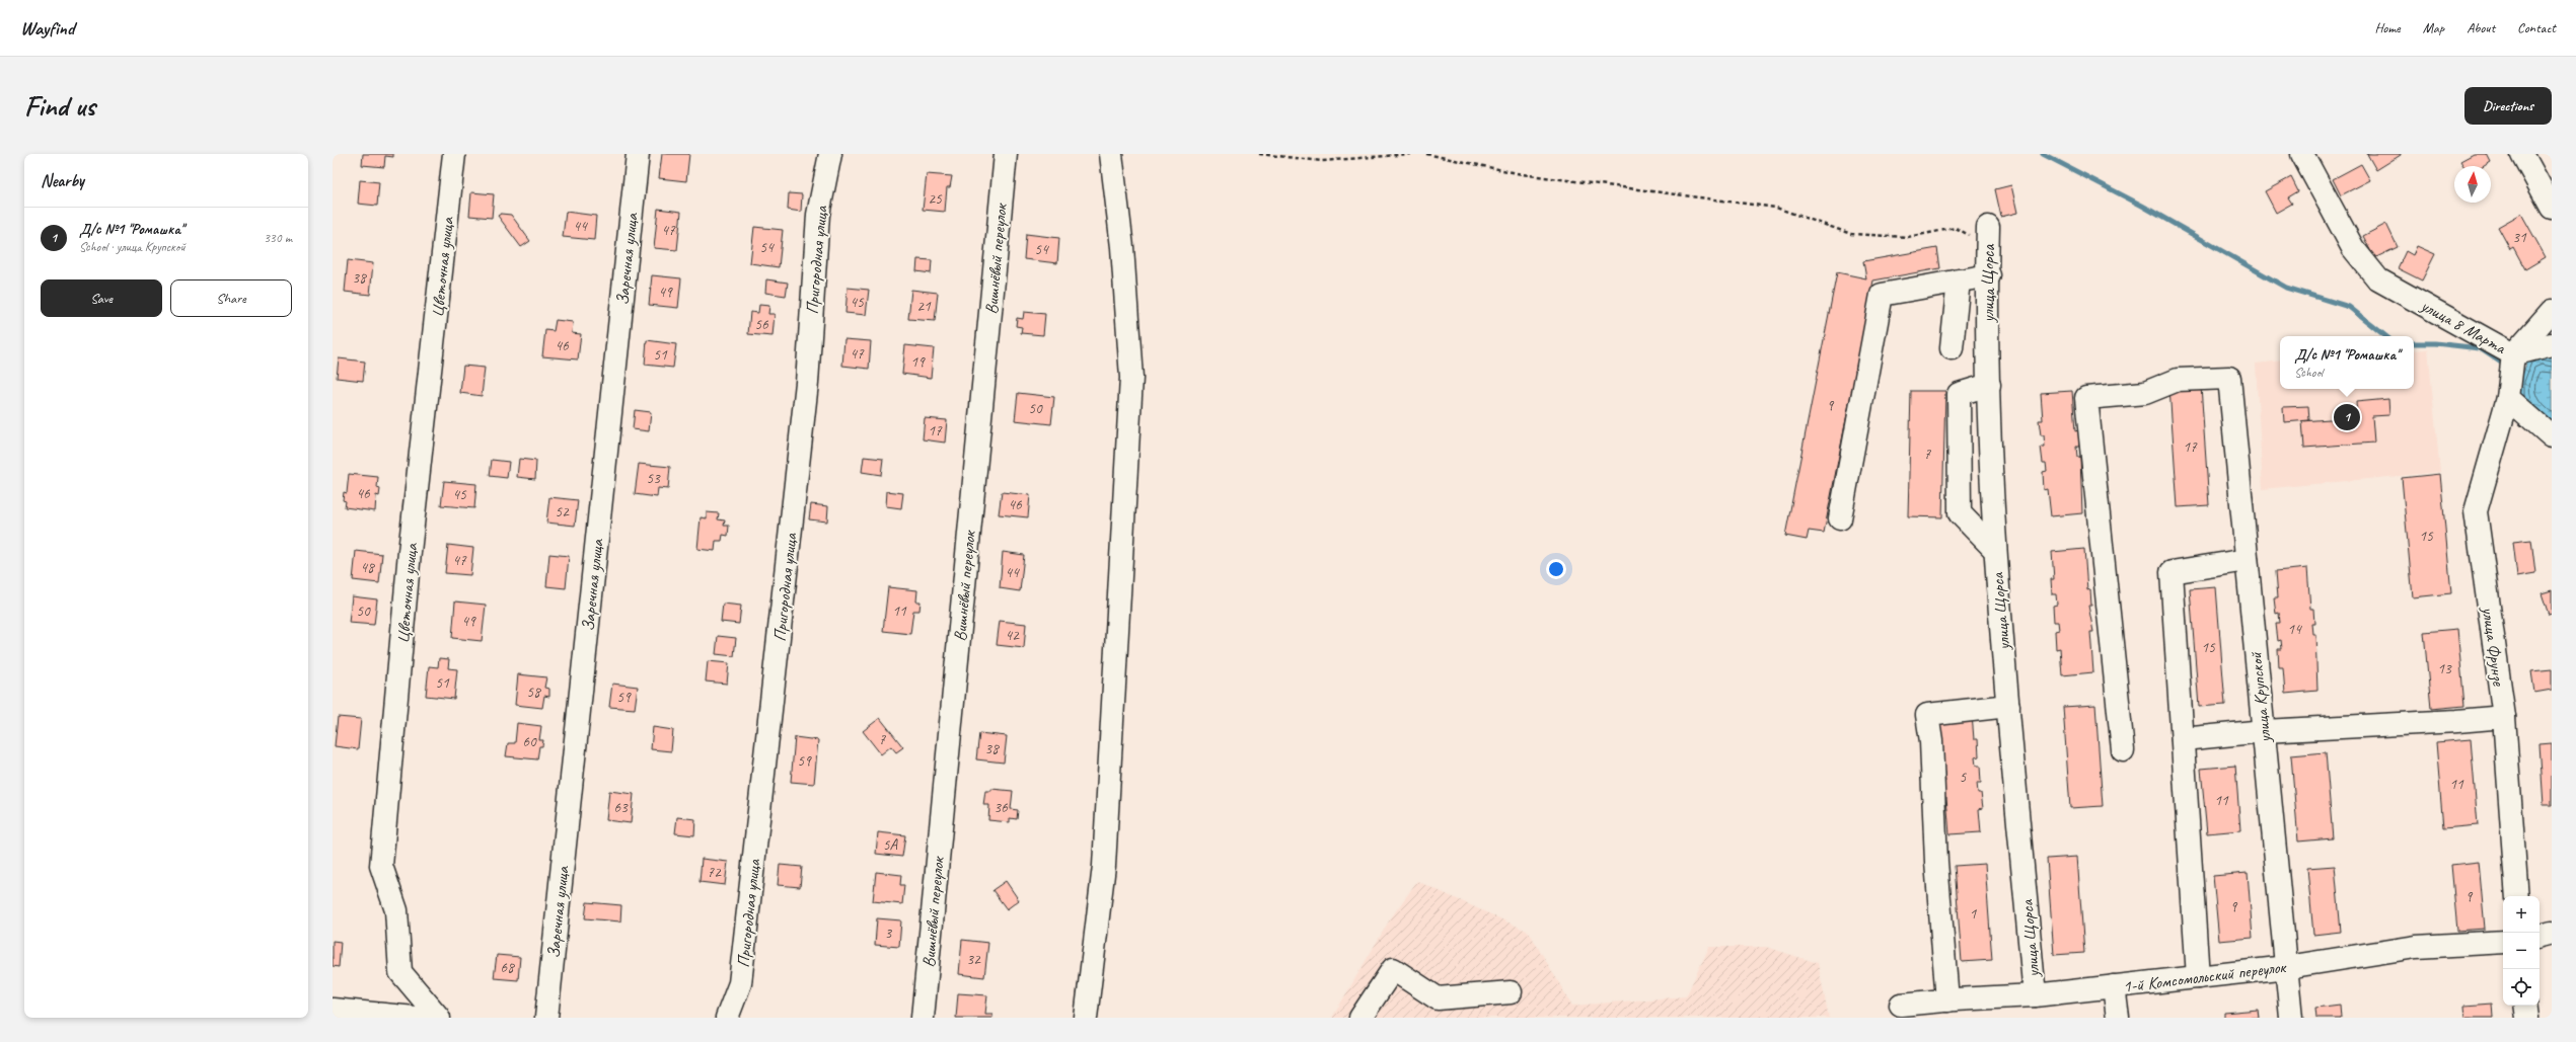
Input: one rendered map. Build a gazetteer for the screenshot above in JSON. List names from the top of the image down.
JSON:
{
  "streets": {
    "street": [
      "Заречная улица",
      "Вишнёвый переулок",
      "Пригородная улица",
      "Цветочная улица",
      "улица Щорса",
      "улица 8 Марта",
      "улица Фрунзе",
      "улица Крупской",
      "1-й Комсомольский переулок"
    ]
  },
  "crossings": [
    ["улица Щорса", "1-й Комсомольский переулок"],
    ["улица 8 Марта", "улица Фрунзе"],
    ["улица Крупской", "1-й Комсомольский переулок"]
  ],
  "house_numbers": [
    "25",
    "44",
    "47",
    "31",
    "54",
    "54",
    "38",
    "49",
    "45",
    "21",
    "56",
    "46",
    "47",
    "51",
    "19",
    "9",
    "50",
    "17",
    "17",
    "7",
    "53",
    "46",
    "45",
    "46",
    "52",
    "15",
    "47",
    "48",
    "44",
    "50",
    "11",
    "49",
    "14",
    "42",
    "15",
    "13",
    "51",
    "58",
    "59",
    "7",
    "60",
    "38",
    "59",
    "5",
    "11",
    "11",
    "63",
    "36",
    "5А",
    "72",
    "9",
    "9",
    "1",
    "3",
    "32",
    "68"
  ],
  "north": "top",
  "page": {
    "header": "Wayfind",
    "nav": [
      "Home",
      "Map",
      "About",
      "Contact"
    ],
    "buttons": [
      "Directions",
      ["Save", "Share"]
    ],
    "title": "Find us",
    "heading": "Nearby",
    "list": [
      {
        "mark": "1",
        "name": "Д/с №1 \"Ромашка\"",
        "note": "School · улица Крупской",
        "value": "330 m"
      }
    ],
    "popup": ["Д/с №1 \"Ромашка\"", "School"],
    "pins": "1",
    "map_buttons": ["+", "−"]
  }
}
